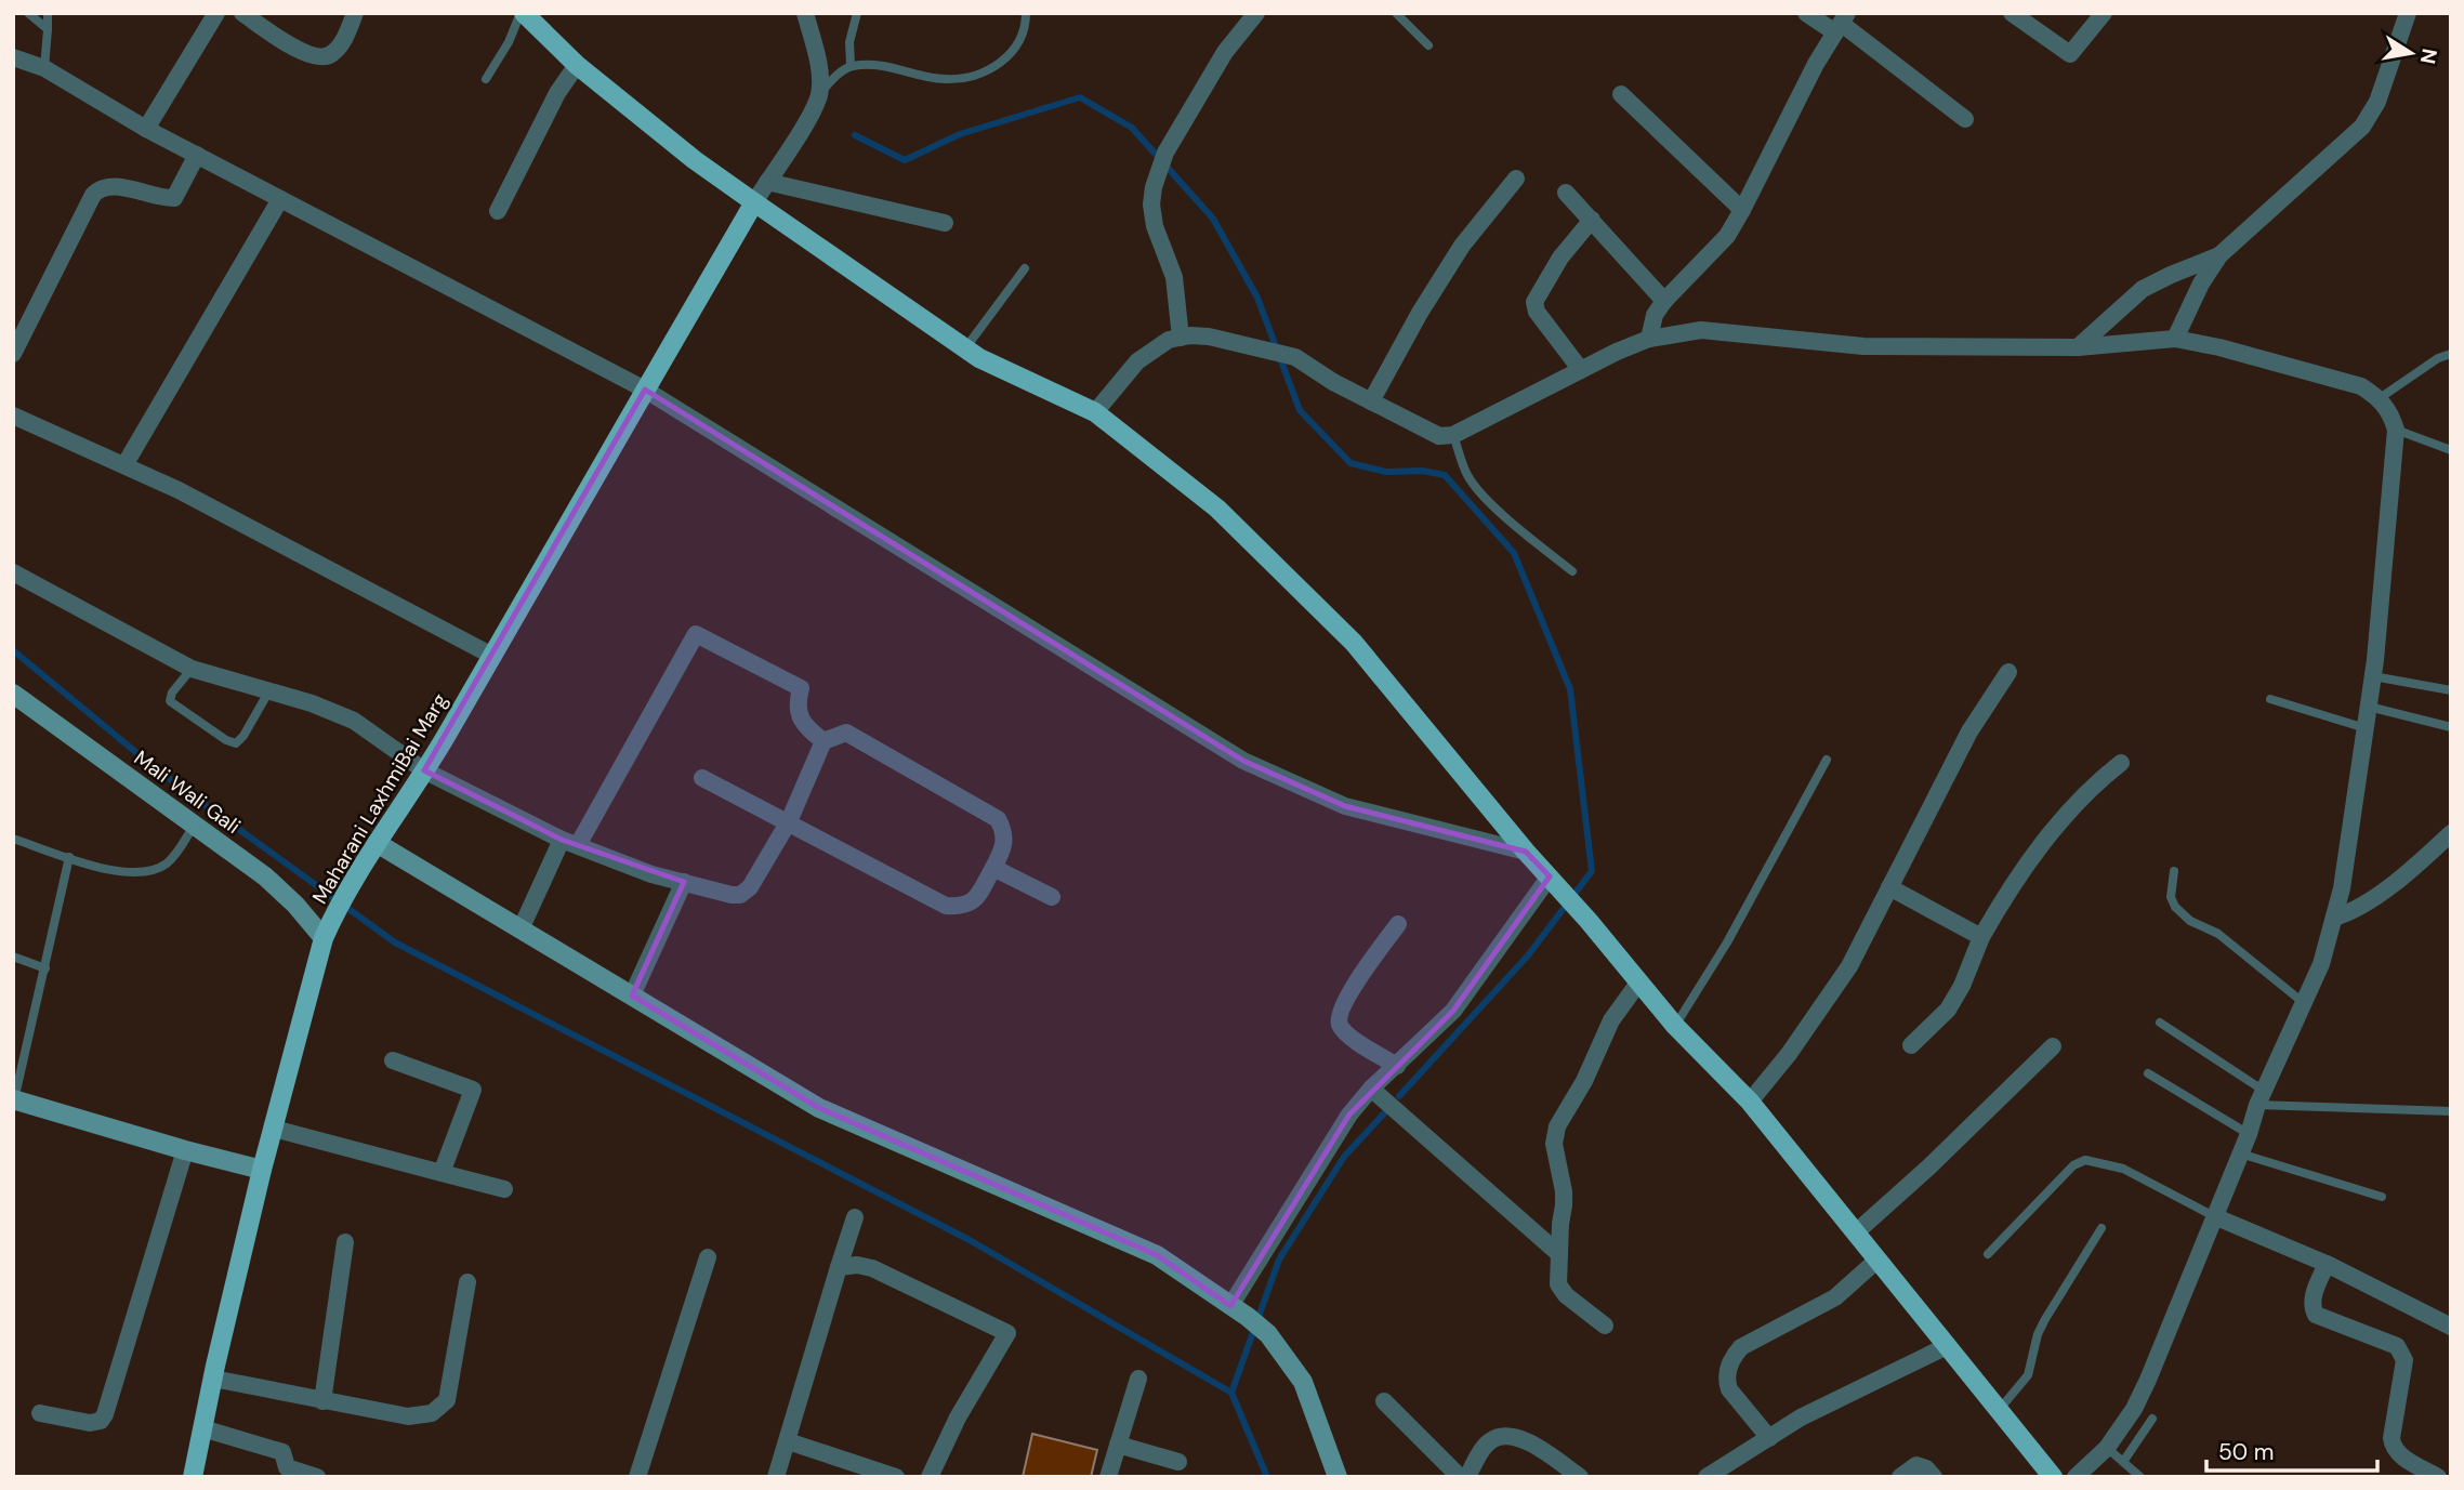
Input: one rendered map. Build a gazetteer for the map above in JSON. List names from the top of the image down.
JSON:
{
  "streets": {
    "main road": ["Maharani LaxhmiBai Marg"],
    "street": ["Mali Wali Gali"]
  },
  "crossings": [
    ["Mali Wali Gali", "Maharani LaxhmiBai Marg"]
  ],
  "scale_bar": "50 m",
  "north": "right"
}
